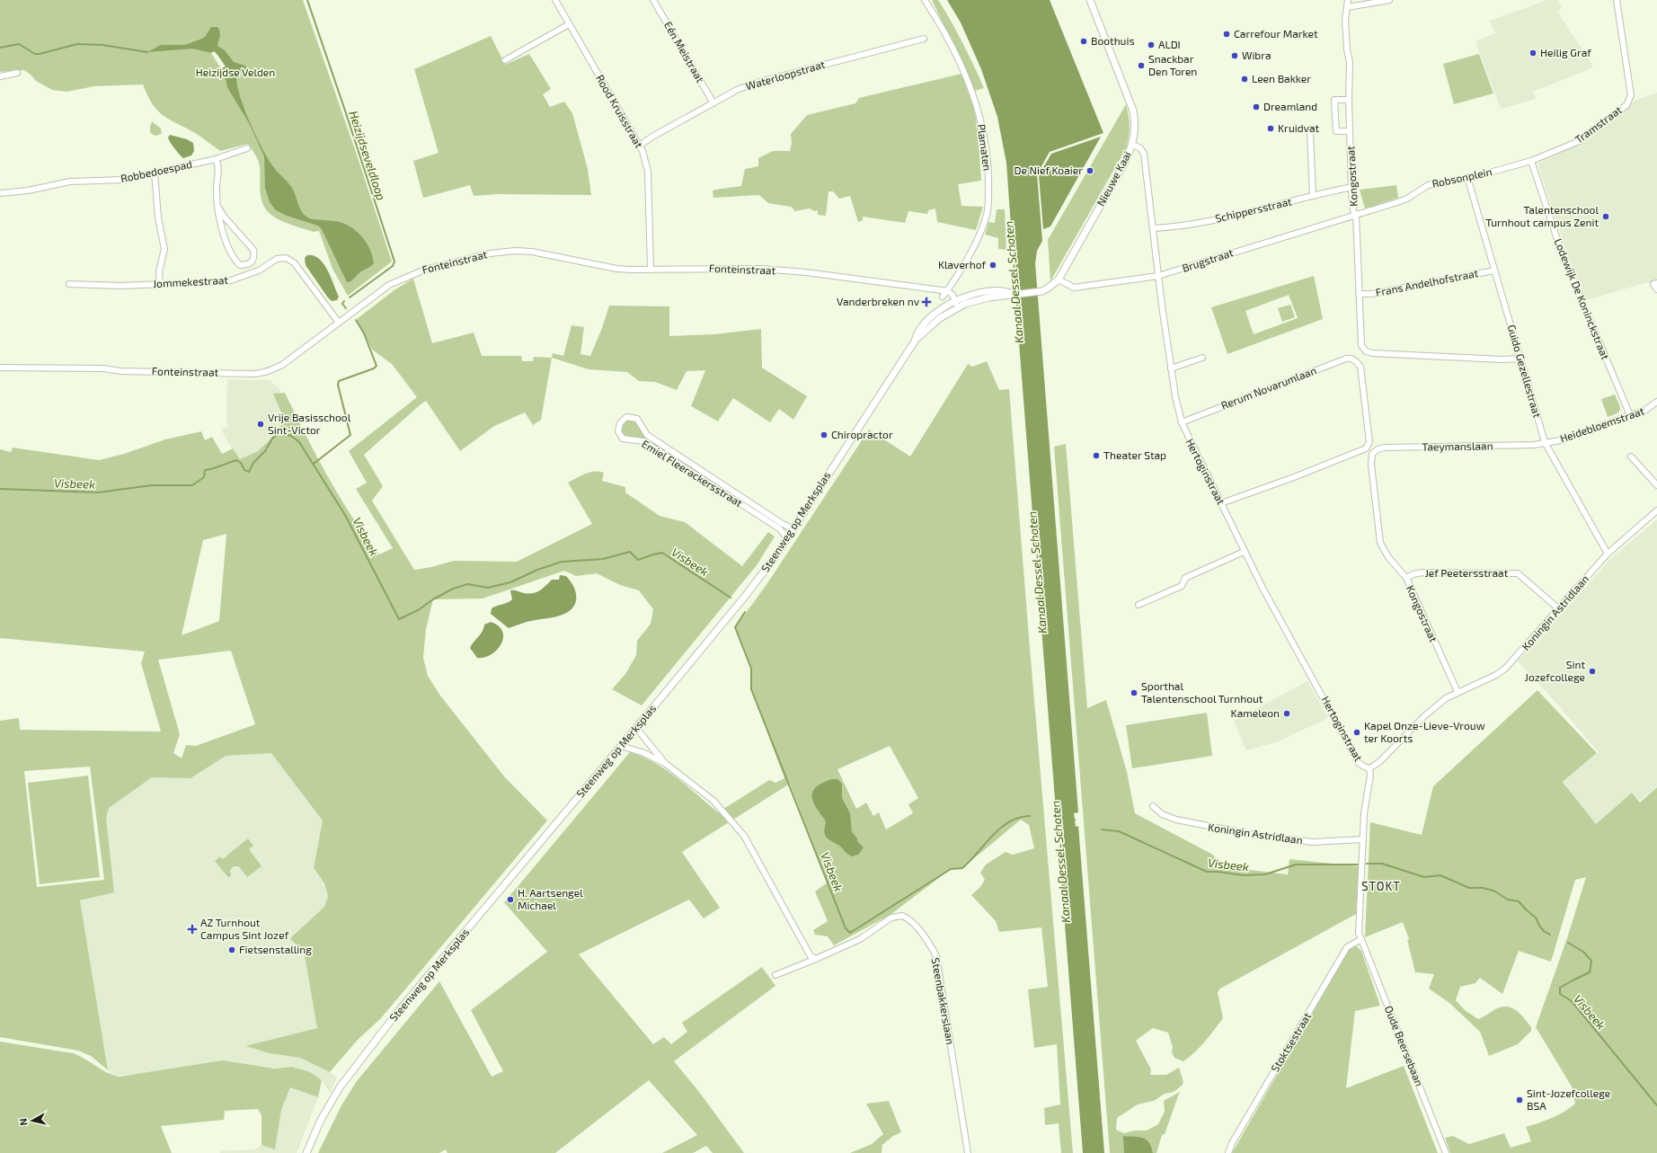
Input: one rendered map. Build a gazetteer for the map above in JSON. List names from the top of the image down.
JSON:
{
  "streets": {
    "street": [
      "Eén Meistraat",
      "Waterloopstraat",
      "Rood Kruisstraat",
      "Tramstraat",
      "Plamaten",
      "Robbedoespad",
      "Kongostraat",
      "Robsonplein",
      "Nieuwe Kaai",
      "Schippersstraat",
      "Brugstraat",
      "Fonteinstraat",
      "Jommekestraat",
      "Frans Andelhofstraat",
      "Lodewijk De Koninckstraat",
      "Guido Gezellestraat",
      "Rerum Novarumlaan",
      "Heidebloemstraat",
      "Taeymanslaan",
      "Hertoginstraat",
      "Emiel Fleerackersstraat",
      "Steenweg op Merksplas",
      "Jef Peetersstraat",
      "Koningin Astridlaan",
      "Steenbakkerslaan",
      "Stoktsestraat",
      "Oude Beersebaan"
    ]
  },
  "crossings": [
    ["Eén Meistraat", "Waterloopstraat"],
    ["Waterloopstraat", "Rood Kruisstraat"],
    ["Rood Kruisstraat", "Fonteinstraat"],
    ["Tramstraat", "Robsonplein"],
    ["Tramstraat", "Lodewijk De Koninckstraat"],
    ["Plamaten", "Fonteinstraat"],
    ["Kongostraat", "Robsonplein"],
    ["Kongostraat", "Schippersstraat"],
    ["Kongostraat", "Brugstraat"],
    ["Kongostraat", "Frans Andelhofstraat"],
    ["Kongostraat", "Guido Gezellestraat"],
    ["Kongostraat", "Taeymanslaan"],
    ["Kongostraat", "Jef Peetersstraat"],
    ["Kongostraat", "Koningin Astridlaan"],
    ["Robsonplein", "Brugstraat"],
    ["Robsonplein", "Lodewijk De Koninckstraat"],
    ["Robsonplein", "Guido Gezellestraat"],
    ["Nieuwe Kaai", "Brugstraat"],
    ["Nieuwe Kaai", "Hertoginstraat"],
    ["Nieuwe Kaai", "Steenweg op Merksplas"],
    ["Schippersstraat", "Hertoginstraat"],
    ["Brugstraat", "Hertoginstraat"],
    ["Fonteinstraat", "Jommekestraat"],
    ["Frans Andelhofstraat", "Guido Gezellestraat"],
    ["Lodewijk De Koninckstraat", "Heidebloemstraat"],
    ["Guido Gezellestraat", "Heidebloemstraat"],
    ["Guido Gezellestraat", "Taeymanslaan"],
    ["Guido Gezellestraat", "Koningin Astridlaan"],
    ["Rerum Novarumlaan", "Hertoginstraat"],
    ["Heidebloemstraat", "Taeymanslaan"],
    ["Hertoginstraat", "Koningin Astridlaan"],
    ["Emiel Fleerackersstraat", "Steenweg op Merksplas"],
    ["Jef Peetersstraat", "Koningin Astridlaan"],
    ["Stoktsestraat", "Oude Beersebaan"]
  ],
  "districts": ["STOKT"],
  "water": ["Heizijdseveldloop", "Kanaal Dessel-Schoten", "Visbeek"],
  "parks": ["Heizijdse Velden"],
  "places": {
    "other": [
      "Carrefour Market",
      "Boothuis",
      "ALDI",
      "Heilig Graf",
      "Wibra",
      "Snackbar Den Toren",
      "Leen Bakker",
      "Dreamland",
      "Kruidvat",
      "De Nief Koaier",
      "Talentenschool Turnhout campus Zenit",
      "Klaverhof",
      "Vrije Basisschool Sint-Victor",
      "Chiropractor",
      "Theater Stap",
      "Sint Jozefcollege",
      "Sporthal Talentenschool Turnhout",
      "Kameleon",
      "Kapel Onze-Lieve-Vrouw ter Koorts",
      "H. Aartsengel Michael",
      "Fietsenstalling",
      "Sint-Jozefcollege BSA"
    ],
    "health": ["Vanderbreken nv", "AZ Turnhout Campus Sint Jozef"]
  },
  "north": "left"
}
